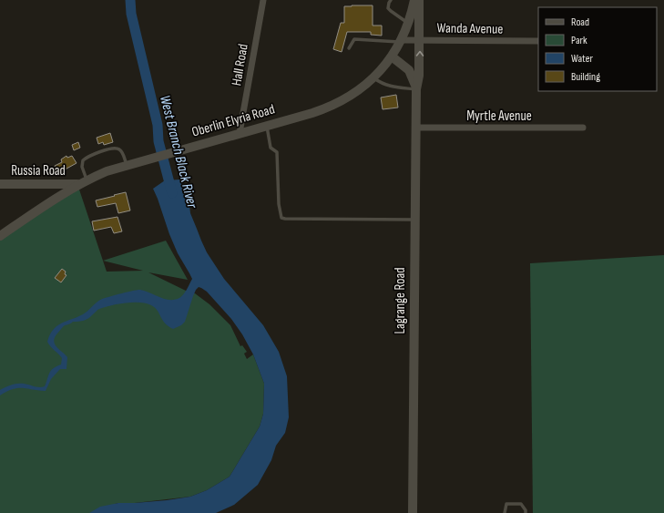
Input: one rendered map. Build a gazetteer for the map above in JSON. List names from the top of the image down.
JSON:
{
  "streets": {
    "main road": ["Oberlin Elyria Road", "Russia Road", "Lagrange Road"],
    "street": ["Wanda Avenue", "Hall Road", "Myrtle Avenue"]
  },
  "crossings": [
    ["Wanda Avenue", "Oberlin Elyria Road"],
    ["Wanda Avenue", "Lagrange Road"],
    ["Hall Road", "Oberlin Elyria Road"],
    ["Myrtle Avenue", "Lagrange Road"],
    ["Oberlin Elyria Road", "Russia Road"],
    ["Oberlin Elyria Road", "Lagrange Road"]
  ],
  "water": ["West Branch Black River"],
  "legend": [
    "Road",
    "Park",
    "Water",
    "Building"
  ]
}
